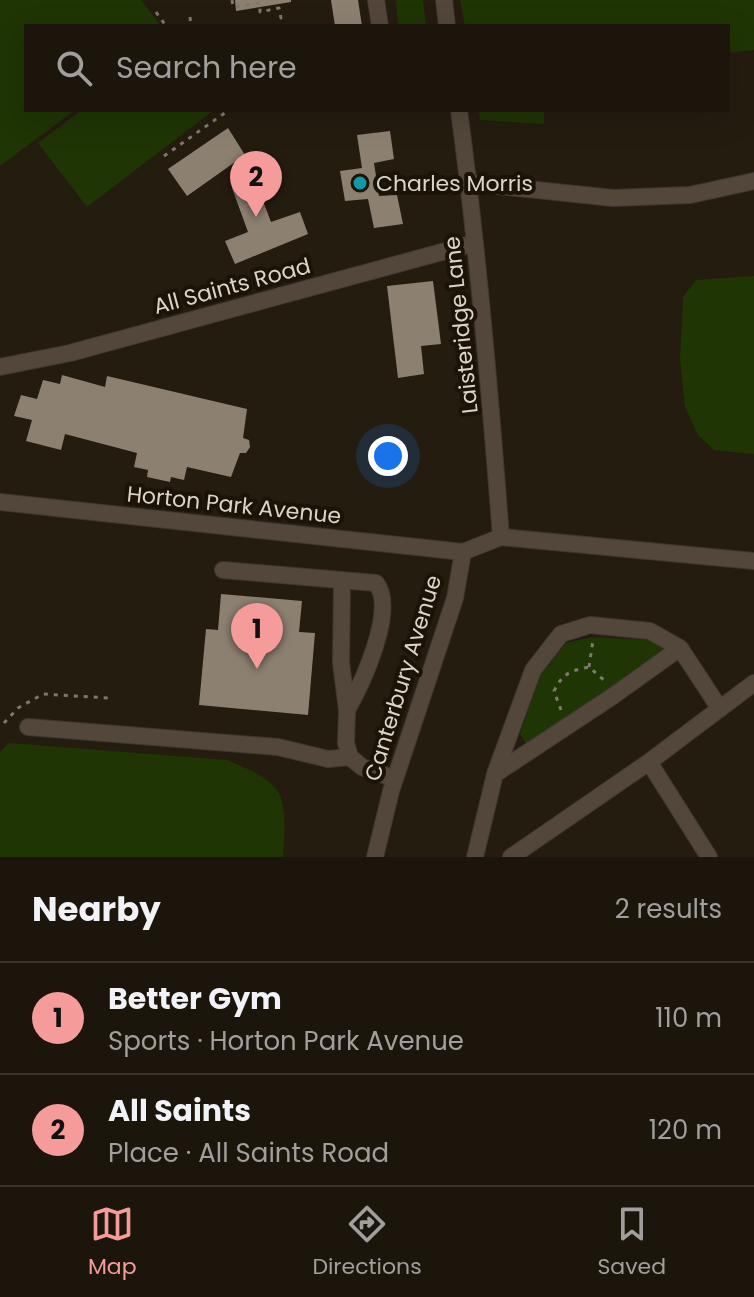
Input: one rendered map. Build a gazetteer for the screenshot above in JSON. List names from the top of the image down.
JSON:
{
  "streets": {
    "street": [
      "All Saints Road",
      "Laisteridge Lane",
      "Horton Park Avenue",
      "Canterbury Avenue"
    ]
  },
  "crossings": [
    ["All Saints Road", "Laisteridge Lane"],
    ["Laisteridge Lane", "Canterbury Avenue"],
    ["Horton Park Avenue", "Canterbury Avenue"]
  ],
  "places": ["Charles Morris"],
  "page": {
    "search": "Search here",
    "pins": ["2", "1"],
    "heading": ["Nearby", "2 results"],
    "list": [
      {
        "mark": "1",
        "name": "Better Gym",
        "note": "Sports · Horton Park Avenue",
        "value": "110 m"
      },
      {
        "mark": "2",
        "name": "All Saints",
        "note": "Place · All Saints Road",
        "value": "120 m"
      }
    ],
    "nav": ["Map", "Directions", "Saved"]
  }
}
